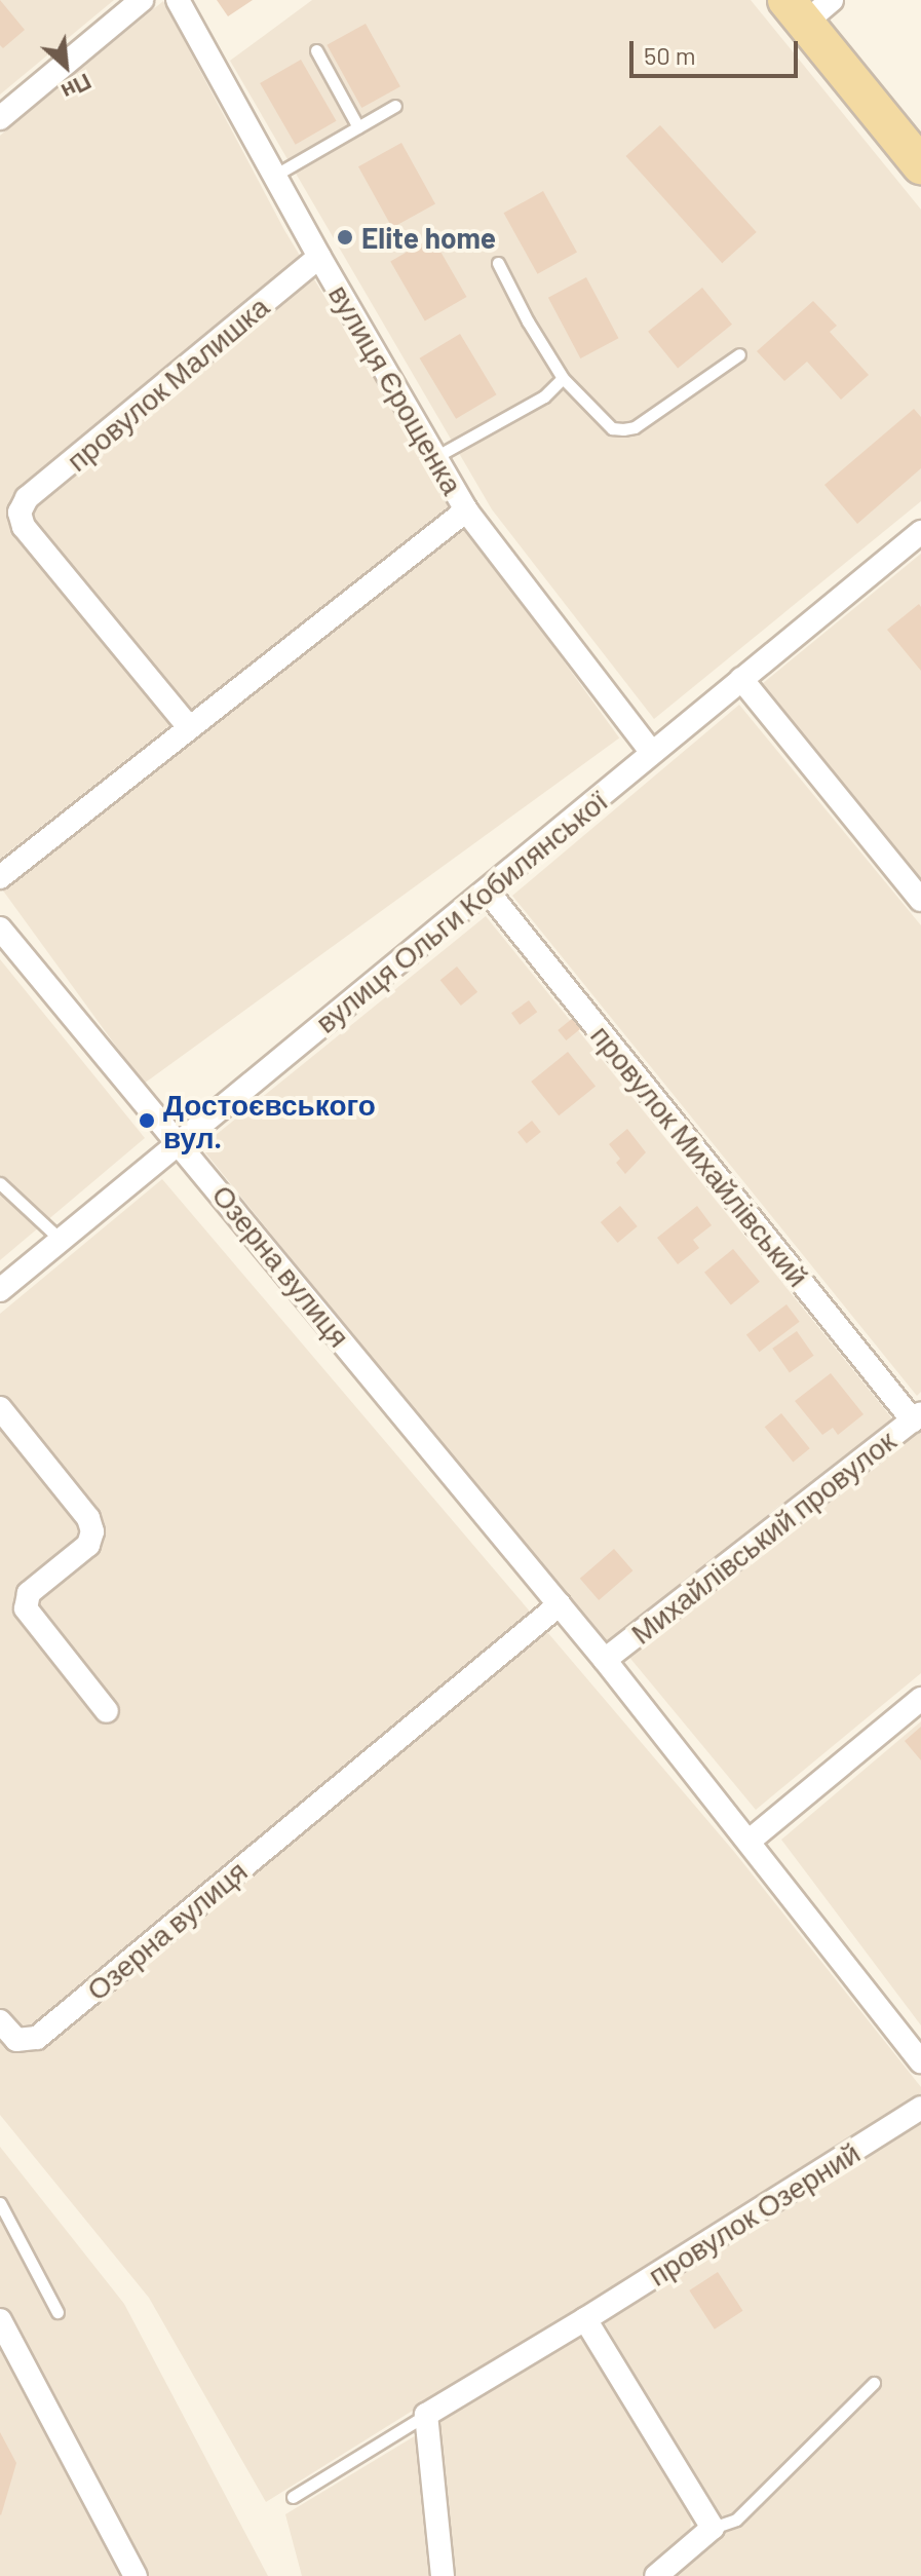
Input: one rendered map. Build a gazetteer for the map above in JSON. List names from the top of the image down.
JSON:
{
  "streets": {
    "street": [
      "провулок Малишка",
      "вулиця Єрощенка",
      "вулиця Ольги Кобилянської",
      "провулок Михайлівський",
      "Озерна вулиця",
      "Михайлівський провулок",
      "провулок Озерний"
    ]
  },
  "crossings": [
    ["провулок Малишка", "вулиця Єрощенка"],
    ["вулиця Єрощенка", "вулиця Ольги Кобилянської"],
    ["вулиця Ольги Кобилянської", "провулок Михайлівський"],
    ["вулиця Ольги Кобилянської", "Озерна вулиця"],
    ["провулок Михайлівський", "Михайлівський провулок"],
    ["Озерна вулиця", "Михайлівський провулок"]
  ],
  "places": ["Elite home", "Достоєвського вул."],
  "scale_bar": "50 m",
  "north": "bottom right"
}
